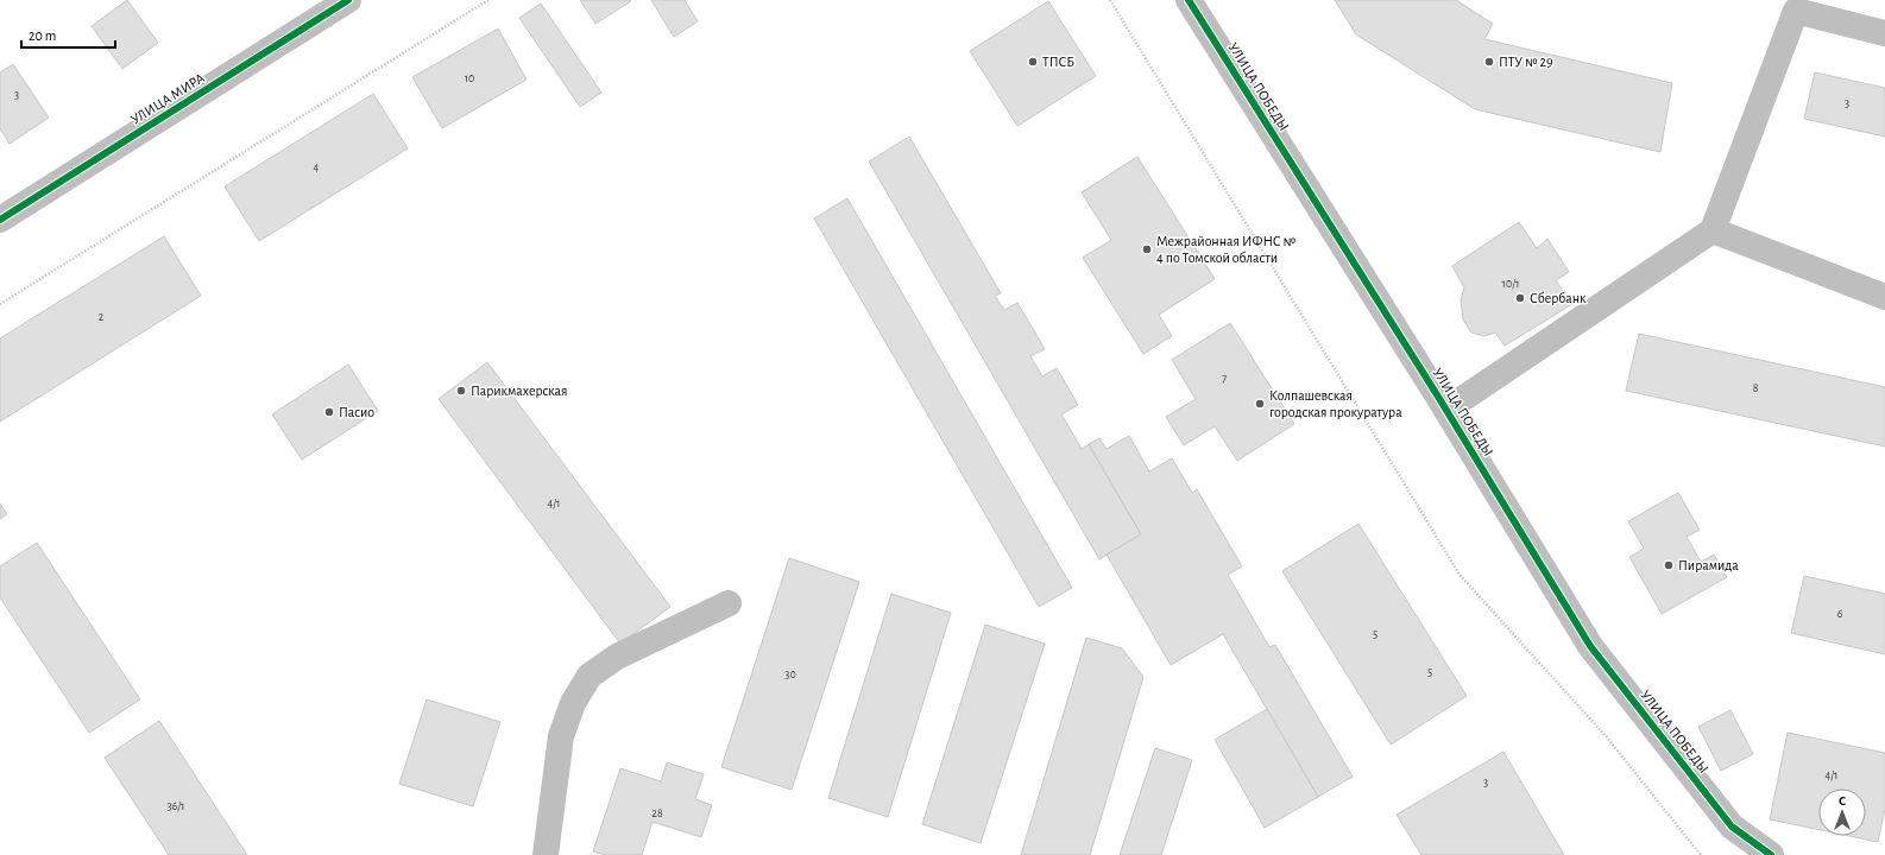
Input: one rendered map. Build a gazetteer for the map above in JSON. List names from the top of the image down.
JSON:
{
  "streets": {
    "street": ["УЛИЦА ПОБЕДЫ", "УЛИЦА МИРА"]
  },
  "places": [
    "ТПСБ",
    "ПТУ № 29",
    "Межрайонная ИФНС № 4 по Томской области",
    "Сбербанк",
    "Парикмахерская",
    "Колпашевская городская прокуратура",
    "Пасио",
    "Пирамида"
  ],
  "house_numbers": [
    "10",
    "3",
    "3",
    "4",
    "10/1",
    "2",
    "7",
    "8",
    "4/1",
    "6",
    "5",
    "5",
    "30",
    "4/1",
    "3",
    "36/1",
    "28"
  ],
  "scale_bar": "20 m",
  "north": "top"
}
